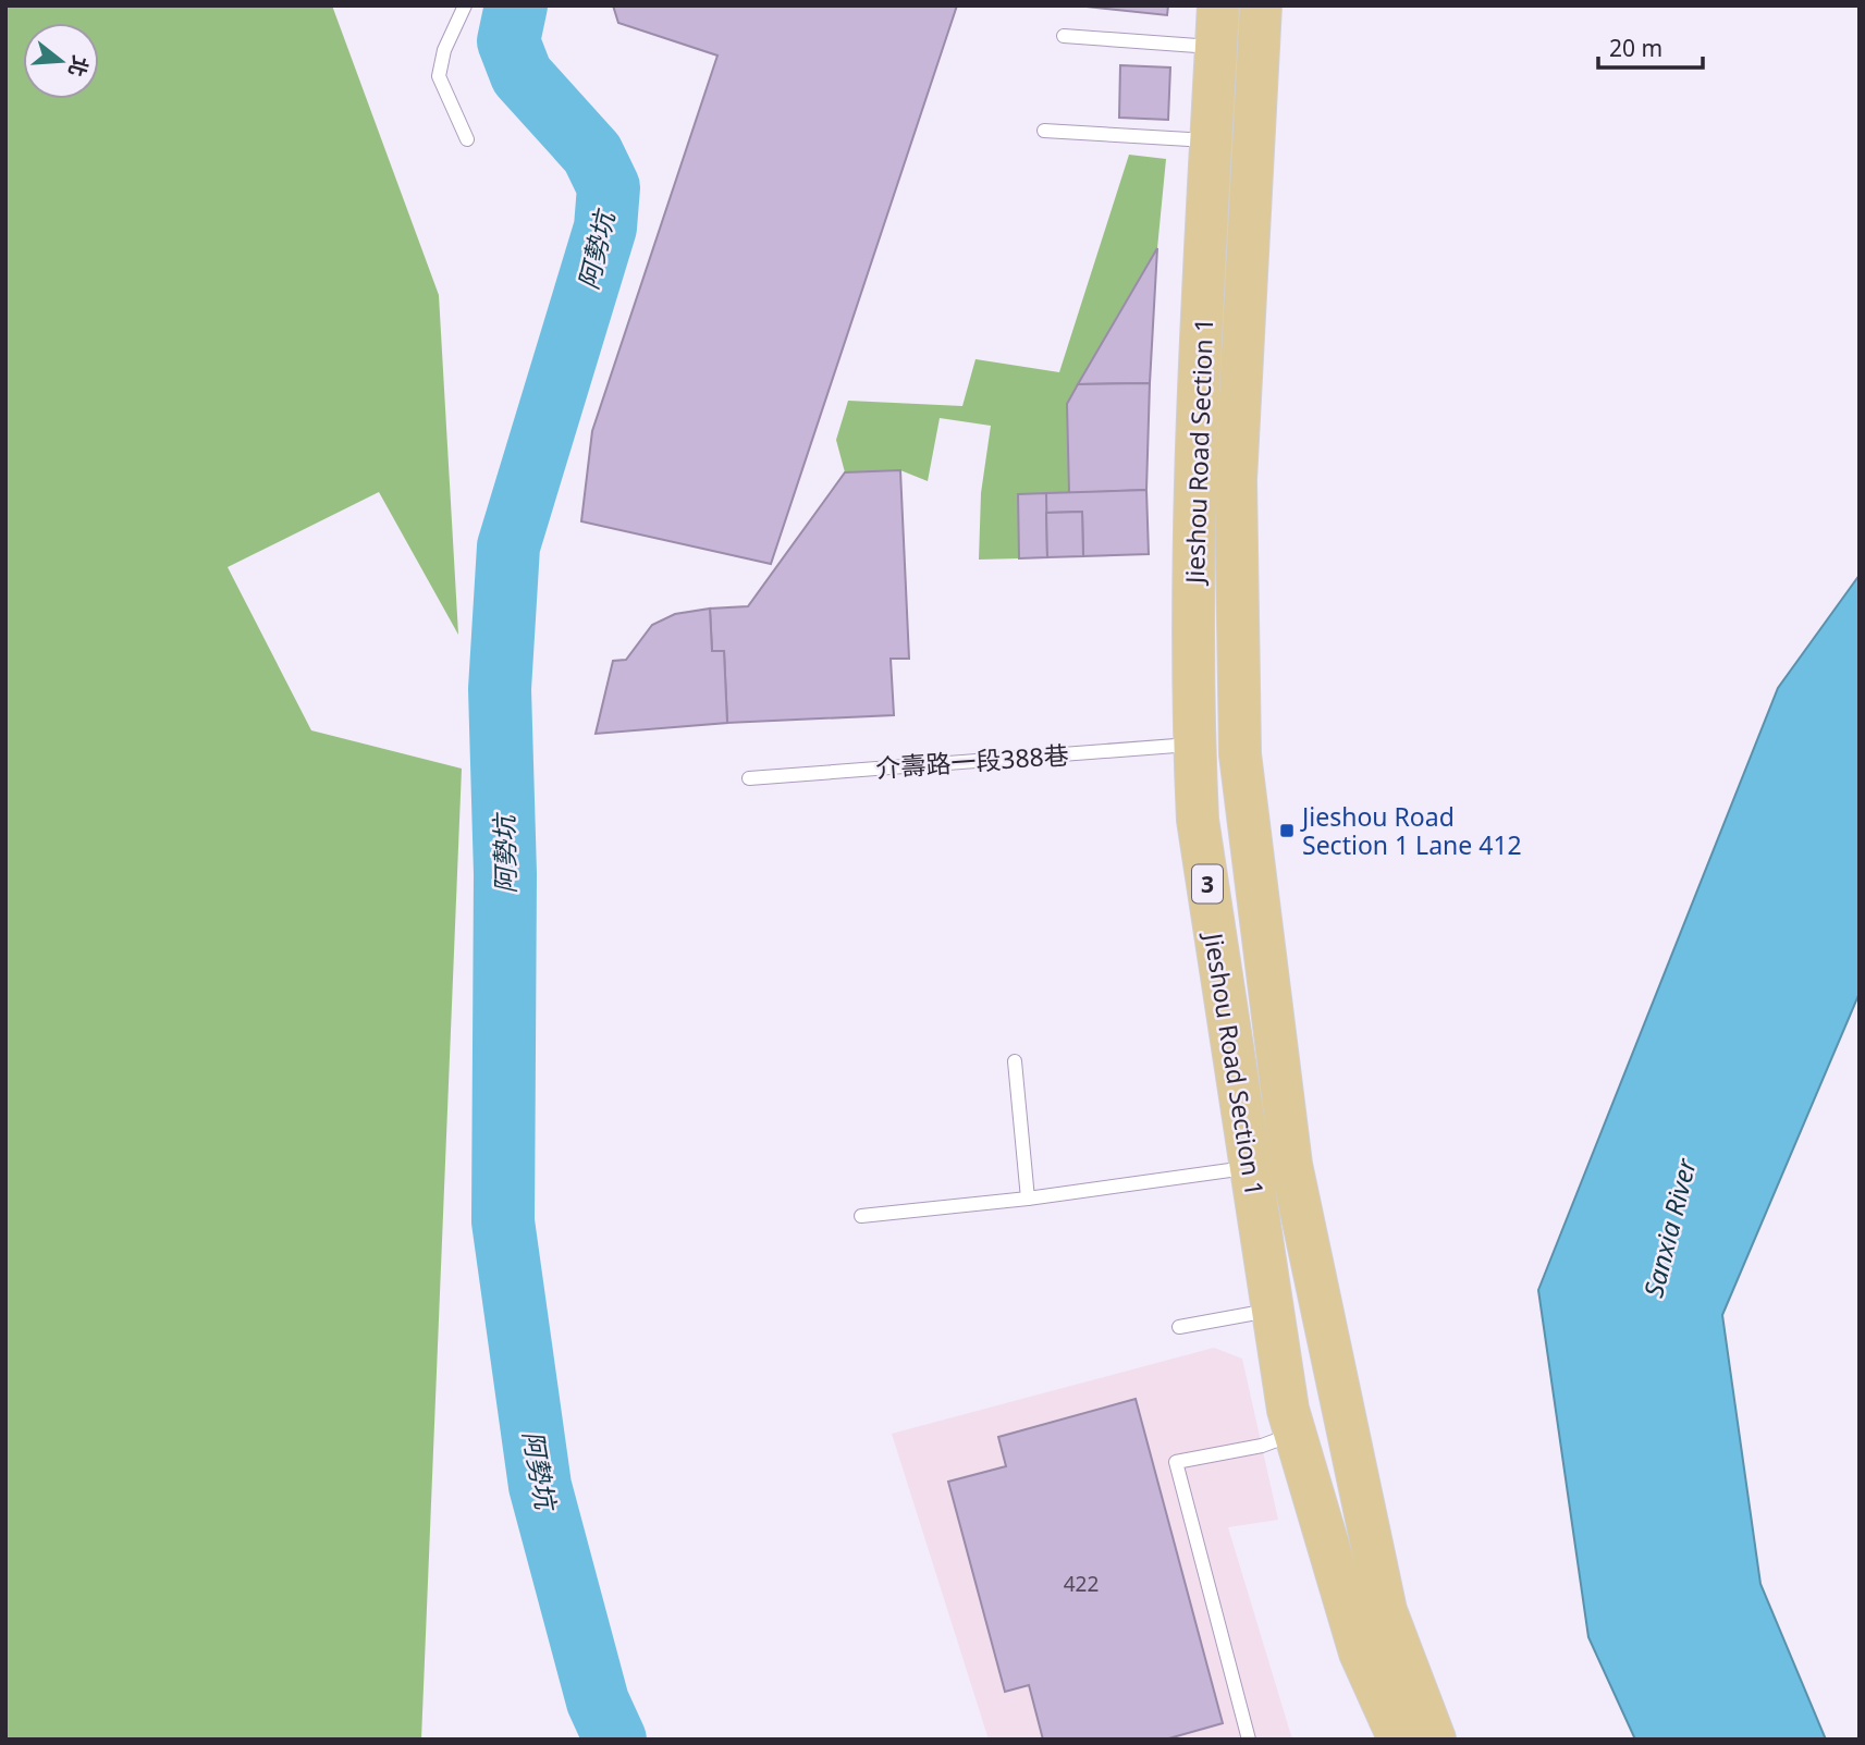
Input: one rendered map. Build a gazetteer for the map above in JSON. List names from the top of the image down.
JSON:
{
  "streets": {
    "main road": ["Jieshou Road Section 1", "3"],
    "lane": ["介壽路一段388巷"]
  },
  "crossings": [
    ["Jieshou Road Section 1", "介壽路一段388巷"]
  ],
  "water": ["阿勢坑", "Sanxia River"],
  "places": {
    "transit": ["Jieshou Road Section 1 Lane 412"]
  },
  "house_numbers": ["422"],
  "scale_bar": "20 m",
  "north": "right"
}
